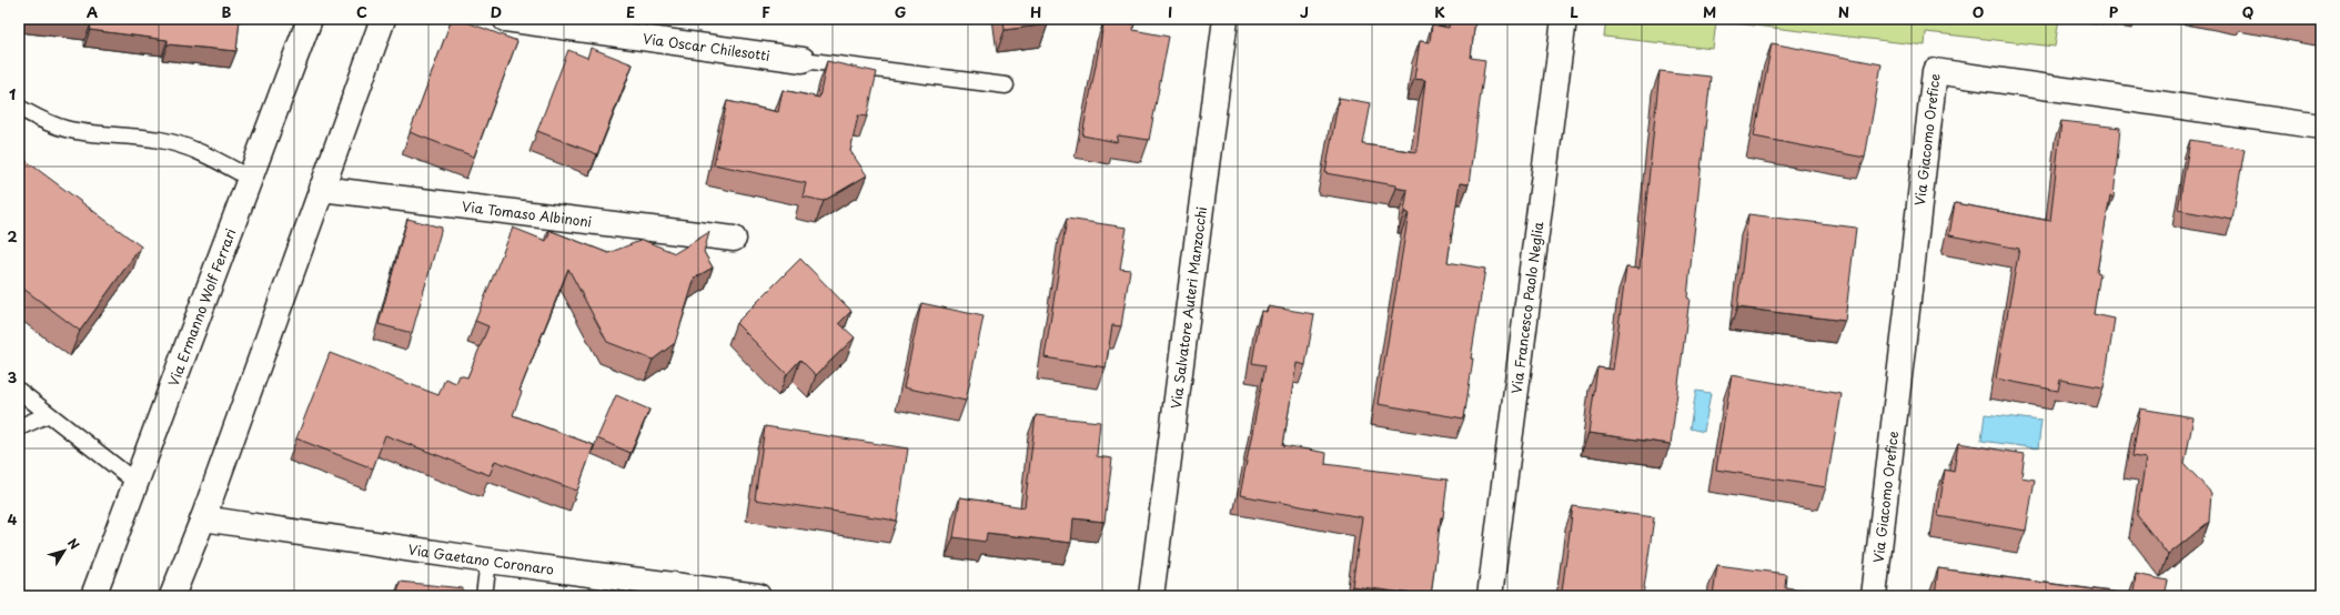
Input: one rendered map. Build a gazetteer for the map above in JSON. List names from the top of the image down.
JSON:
{
  "streets": {
    "street": [
      "Via Oscar Chilesotti",
      "Via Giacomo Orefice",
      "Via Tomaso Albinoni",
      "Via Ermanno Wolf Ferrari",
      "Via Salvatore Auteri Manzocchi",
      "Via Francesco Paolo Neglia",
      "Via Gaetano Coronaro"
    ]
  },
  "north": "top right",
  "grid": {
    "columns": [
      "A",
      "B",
      "C",
      "D",
      "E",
      "F",
      "G",
      "H",
      "I",
      "J",
      "K",
      "L",
      "M",
      "N",
      "O",
      "P",
      "Q"
    ],
    "rows": [
      "1",
      "2",
      "3",
      "4"
    ]
  }
}
